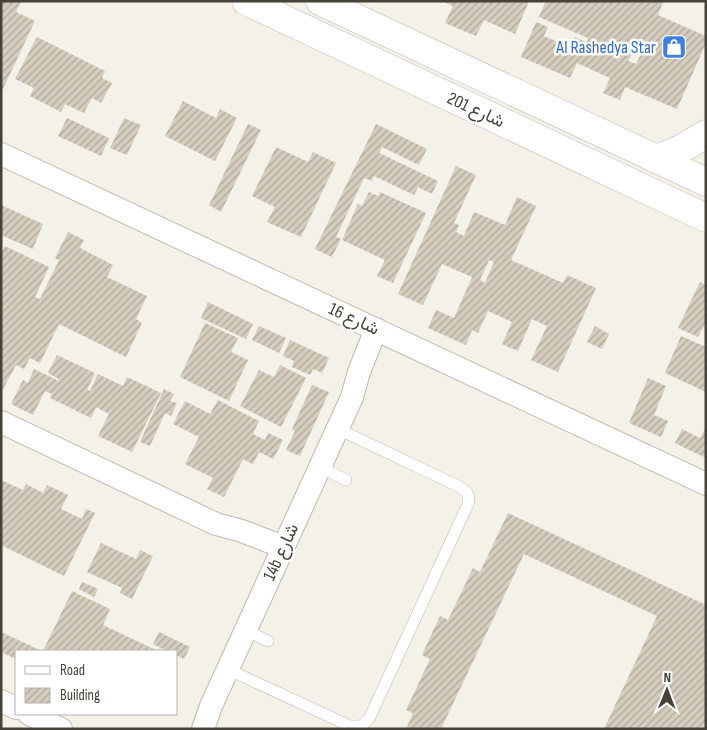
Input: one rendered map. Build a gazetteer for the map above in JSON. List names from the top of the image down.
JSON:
{
  "streets": {
    "street": ["شارع 201", "شارع 16", "14b شارع"]
  },
  "crossings": [
    ["شارع 16", "14b شارع"]
  ],
  "places": {
    "shop": ["Al Rashedya Star"]
  },
  "legend": ["Road", "Building"],
  "north": "top"
}
